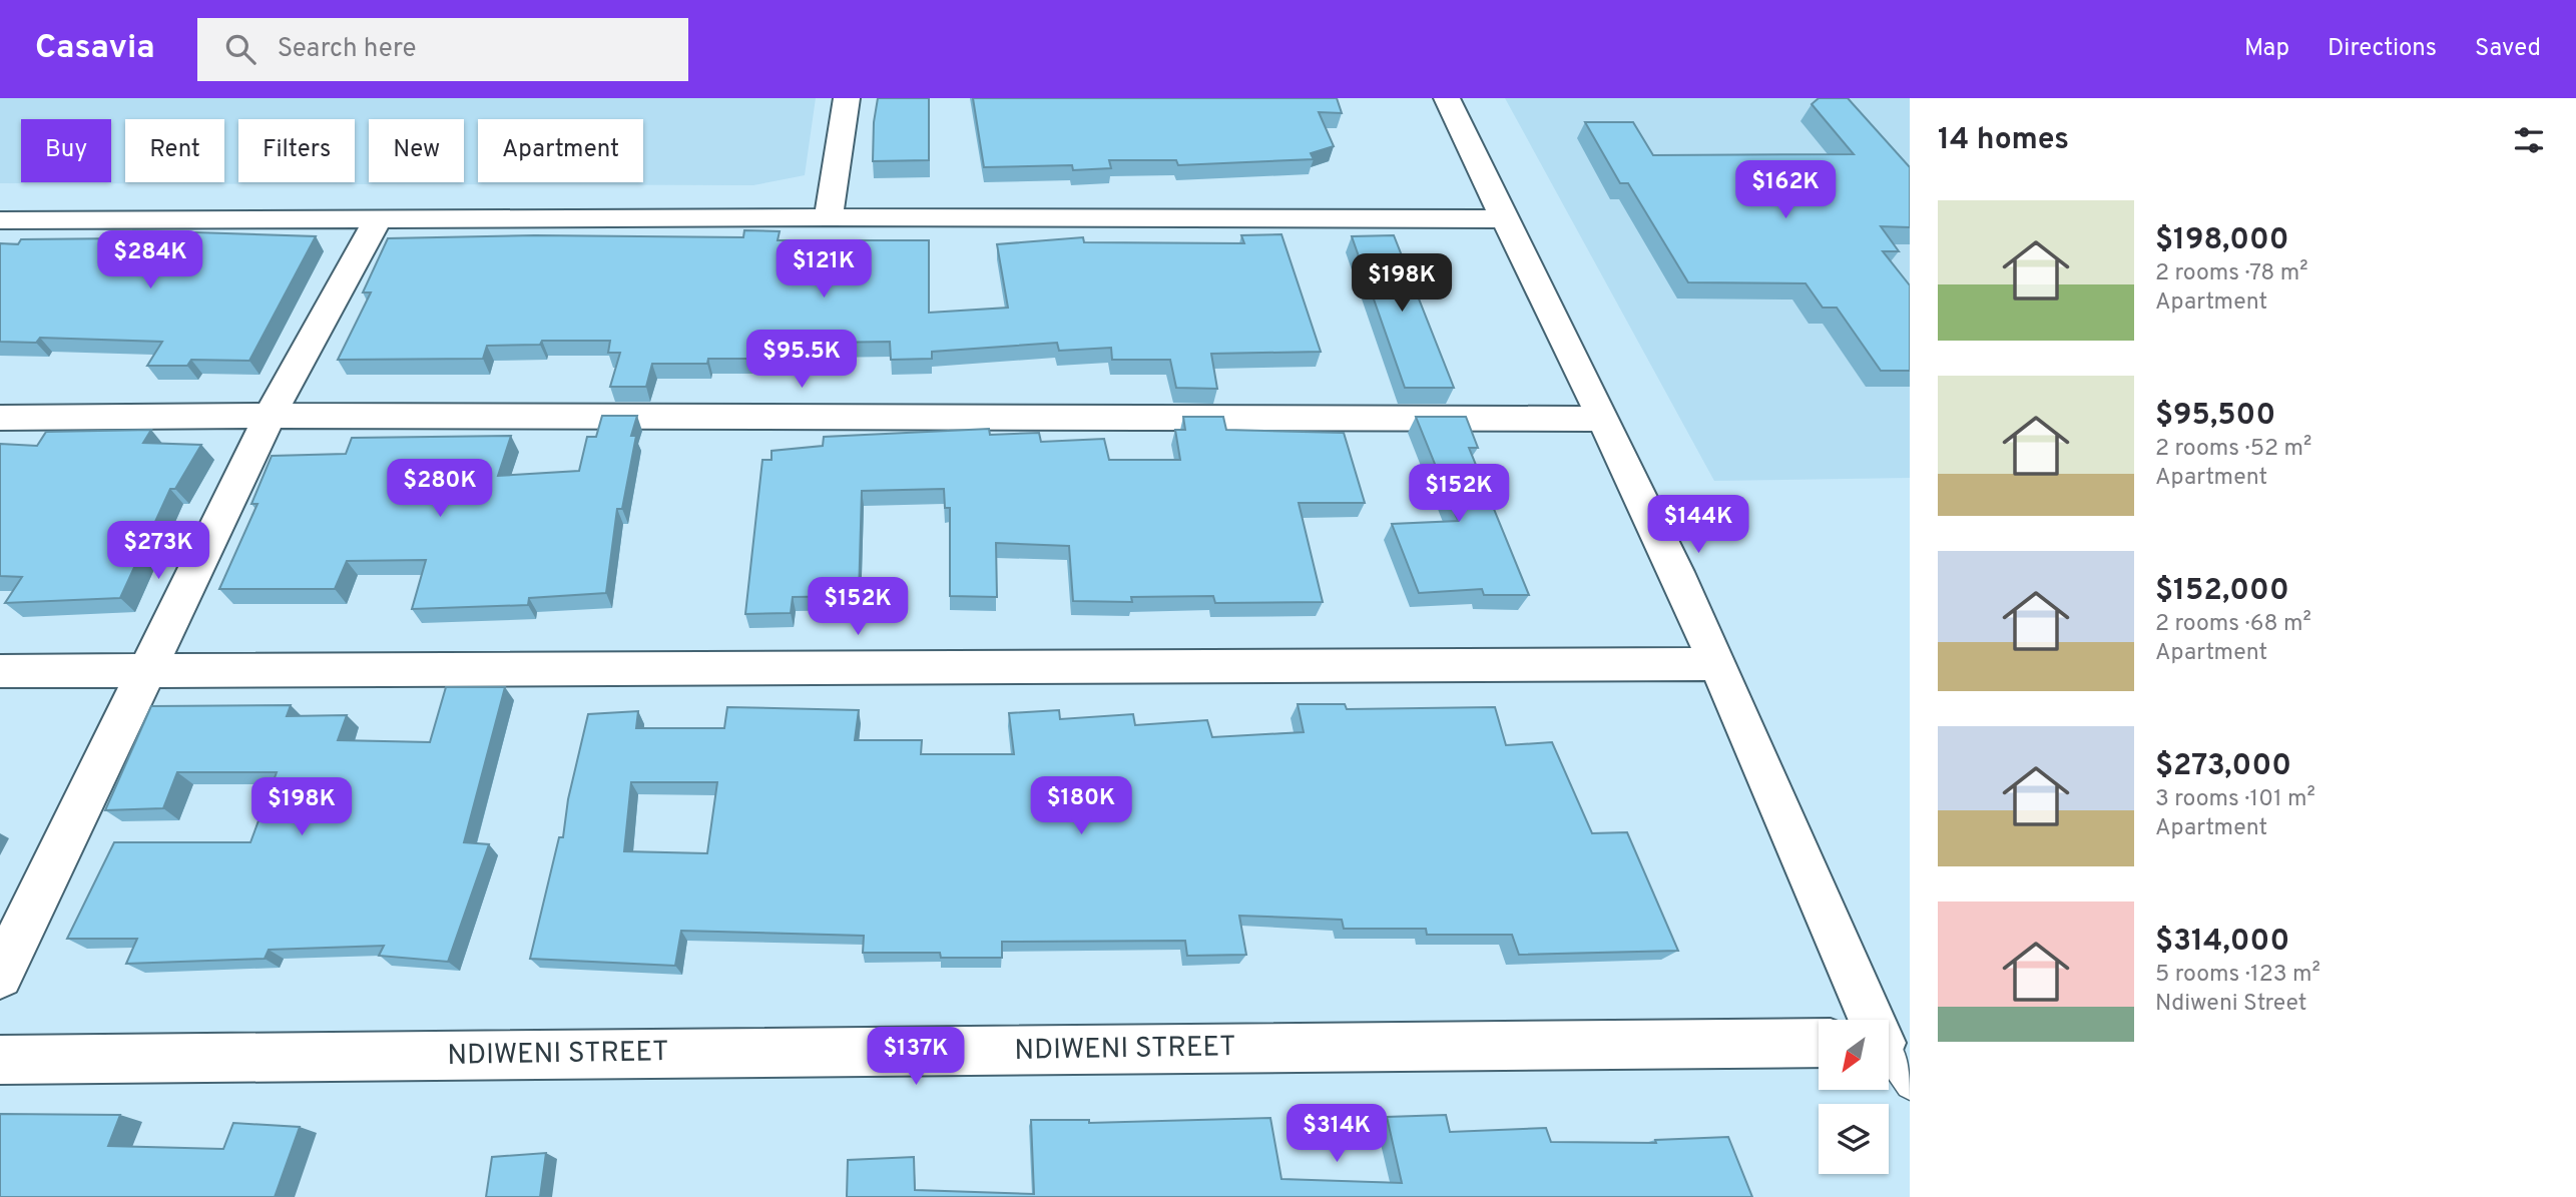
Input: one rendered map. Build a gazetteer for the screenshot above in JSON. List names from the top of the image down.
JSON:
{
  "streets": {
    "street": ["NDIWENI STREET"]
  },
  "north": "bottom left",
  "page": {
    "header": "Casavia",
    "search": "Search here",
    "nav": ["Map", "Directions", "Saved"],
    "heading": "14 homes",
    "chip": [
      "Buy",
      "Rent",
      "Filters",
      "New",
      "Apartment"
    ],
    "price": [
      "$162K",
      "$284K",
      "$121K",
      "$198K",
      "$95.5K",
      "$280K",
      "$152K",
      "$144K",
      "$273K",
      "$152K",
      "$180K",
      "$198K",
      "$137K",
      "$314K"
    ],
    "list": [
      {
        "name": "$198,000",
        "note": "2 rooms · 78 m² · Apartment"
      },
      {
        "name": "$95,500",
        "note": "2 rooms · 52 m² · Apartment"
      },
      {
        "name": "$152,000",
        "note": "2 rooms · 68 m² · Apartment"
      },
      {
        "name": "$273,000",
        "note": "3 rooms · 101 m² · Apartment"
      },
      {
        "name": "$314,000",
        "note": "5 rooms · 123 m² · Ndiweni Street"
      }
    ]
  }
}
